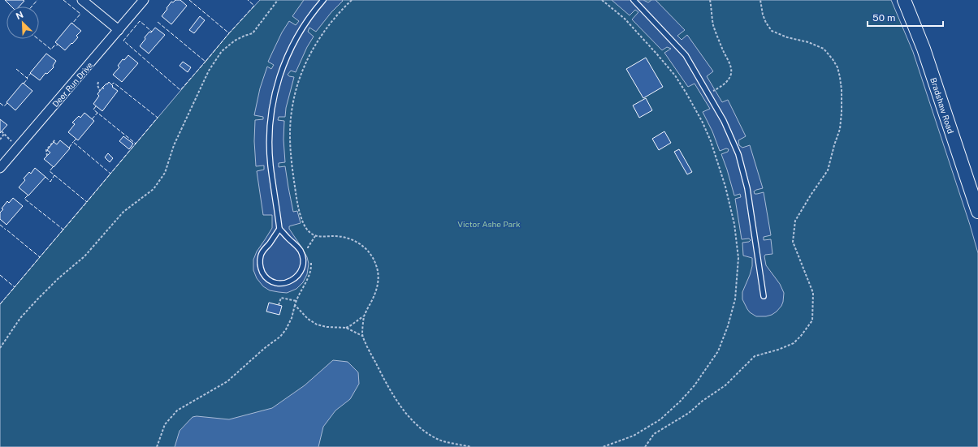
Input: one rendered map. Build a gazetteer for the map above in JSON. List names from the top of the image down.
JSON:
{
  "streets": {
    "street": ["Deer Run Drive", "Bradshaw Road"]
  },
  "parks": ["Victor Ashe Park"],
  "scale_bar": "50 m",
  "north": "top left"
}
